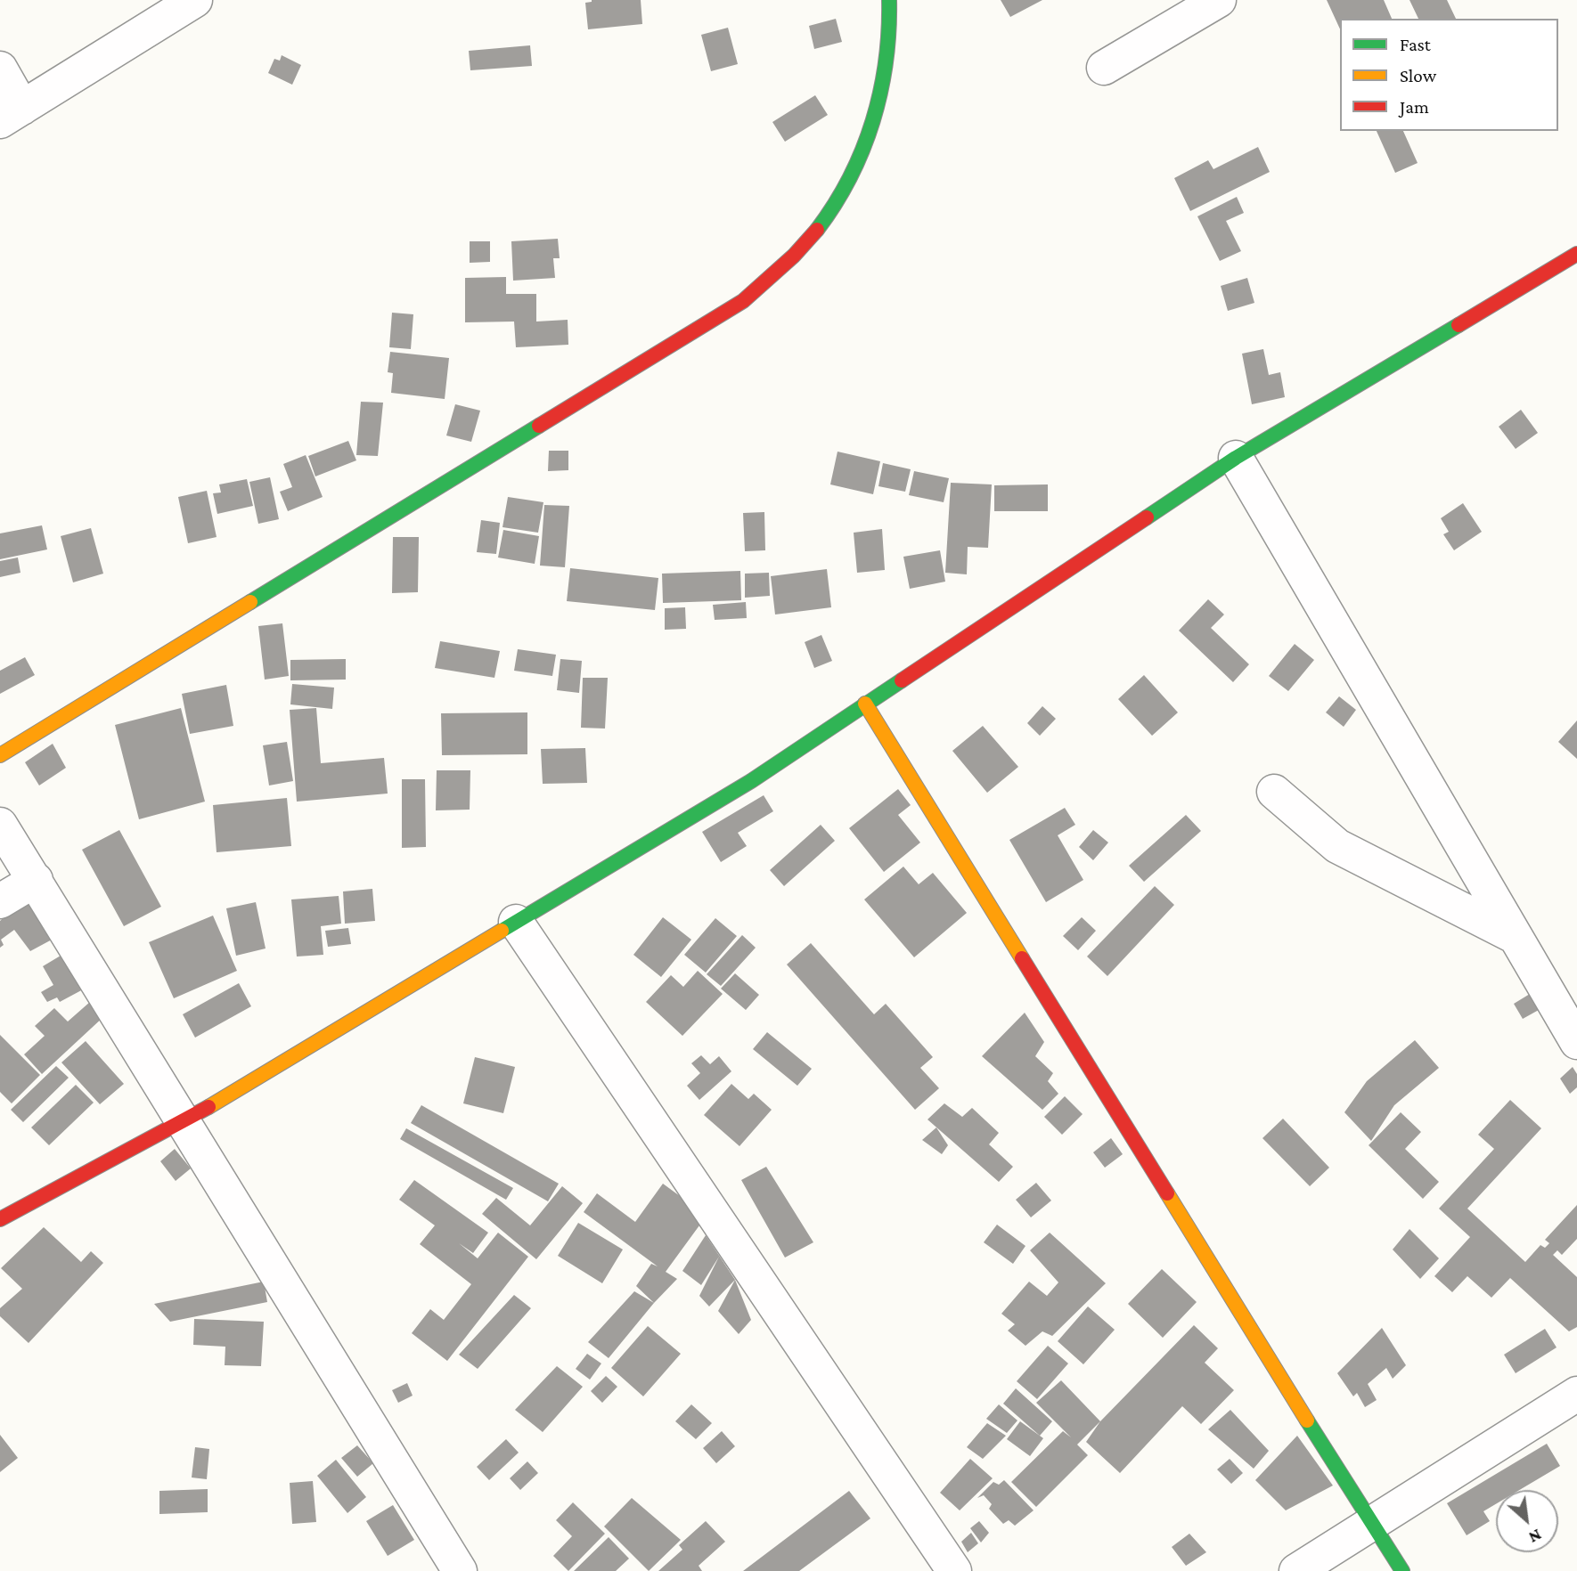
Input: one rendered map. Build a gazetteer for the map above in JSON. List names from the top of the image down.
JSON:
{
  "legend": ["Fast", "Slow", "Jam"],
  "north": "bottom right"
}
